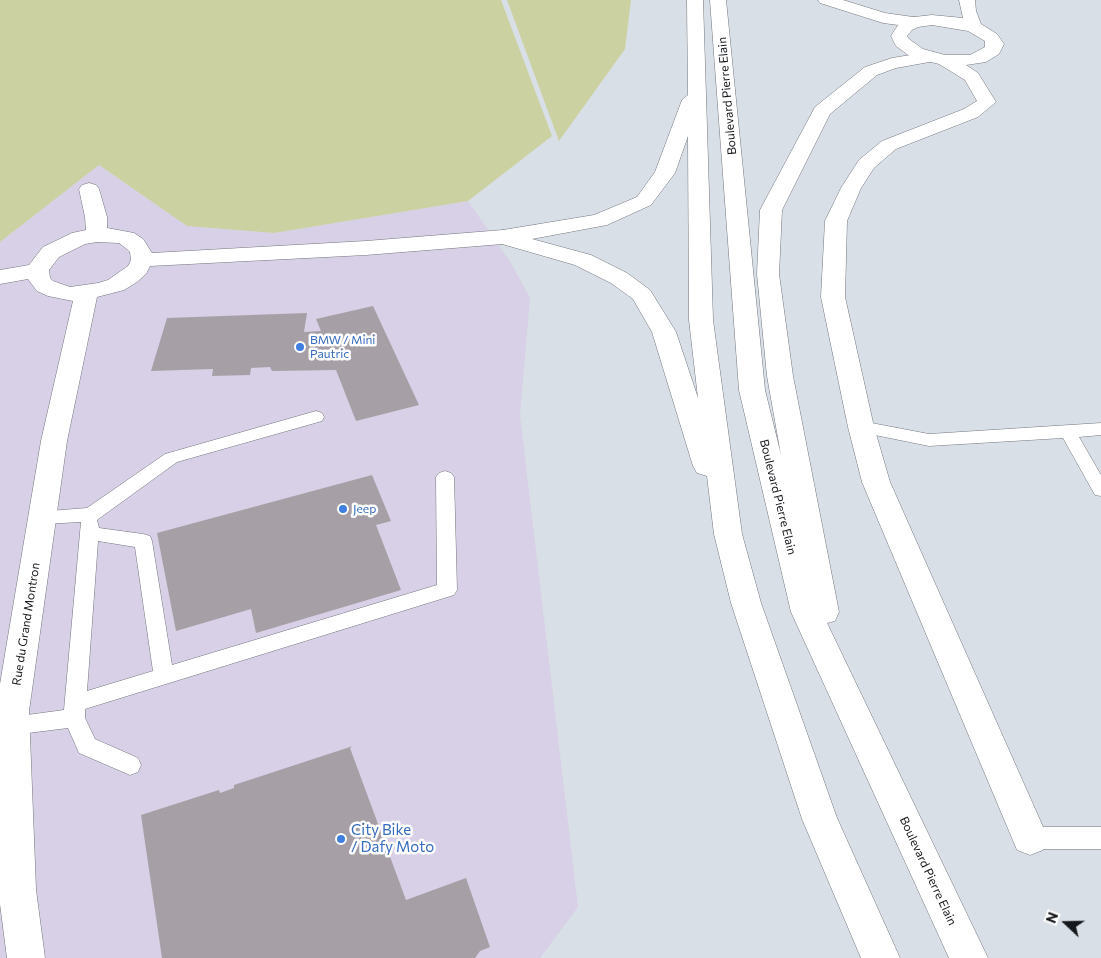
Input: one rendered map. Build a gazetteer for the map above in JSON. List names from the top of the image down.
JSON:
{
  "streets": {
    "main road": ["Boulevard Pierre Elain", "Rue du Grand Montron"]
  },
  "places": ["BMW / Mini Pautric", "Jeep", "City Bike / Dafy Moto"],
  "north": "left"
}
